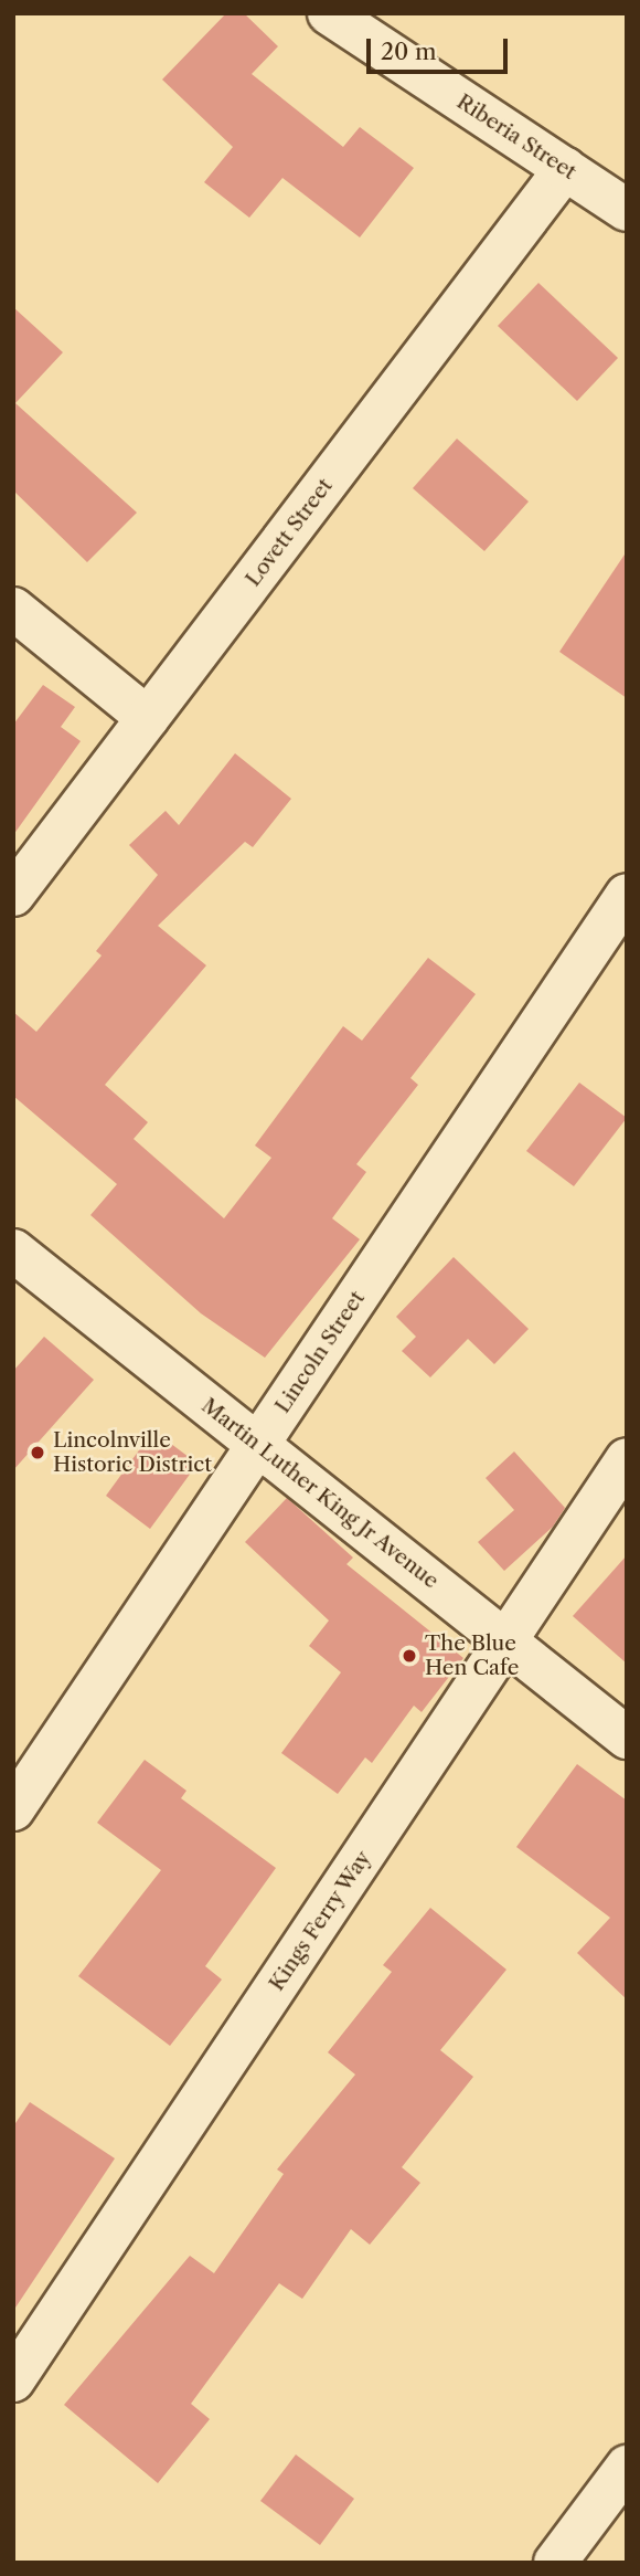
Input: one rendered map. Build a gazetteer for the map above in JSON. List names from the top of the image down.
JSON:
{
  "streets": {
    "street": [
      "Riberia Street",
      "Lovett Street",
      "Lincoln Street",
      "Martin Luther King Jr Avenue",
      "Kings Ferry Way"
    ]
  },
  "crossings": [
    ["Riberia Street", "Lovett Street"],
    ["Lincoln Street", "Martin Luther King Jr Avenue"],
    ["Martin Luther King Jr Avenue", "Kings Ferry Way"]
  ],
  "places": ["Lincolnville Historic District", "The Blue Hen Cafe"],
  "scale_bar": "20 m"
}
